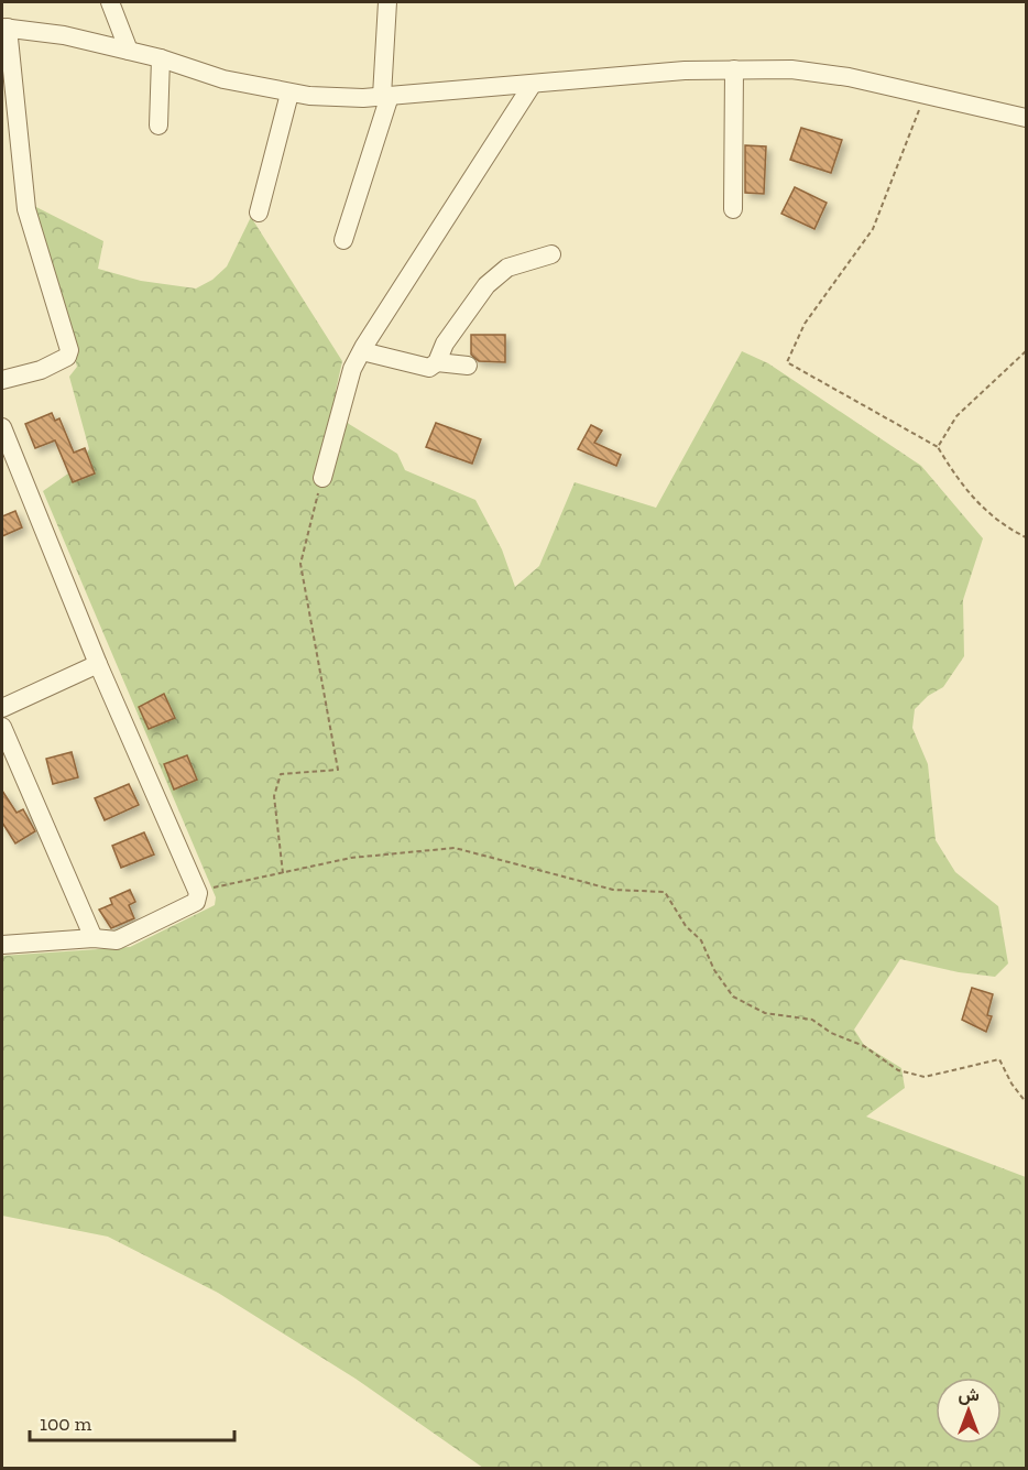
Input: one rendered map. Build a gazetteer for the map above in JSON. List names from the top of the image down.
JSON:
{
  "scale_bar": "100 m",
  "north": "top"
}
